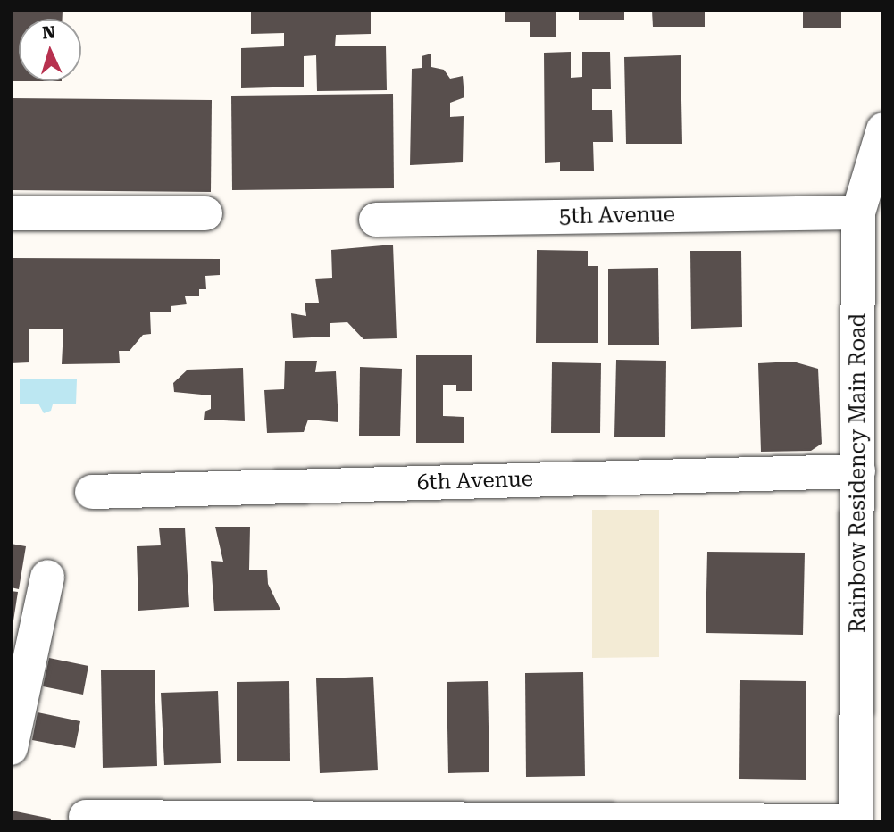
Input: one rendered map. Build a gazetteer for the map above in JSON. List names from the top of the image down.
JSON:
{
  "streets": {
    "street": ["5th Avenue", "Rainbow Residency Main Road", "6th Avenue"]
  },
  "crossings": [
    ["5th Avenue", "Rainbow Residency Main Road"],
    ["Rainbow Residency Main Road", "6th Avenue"]
  ],
  "north": "top"
}
